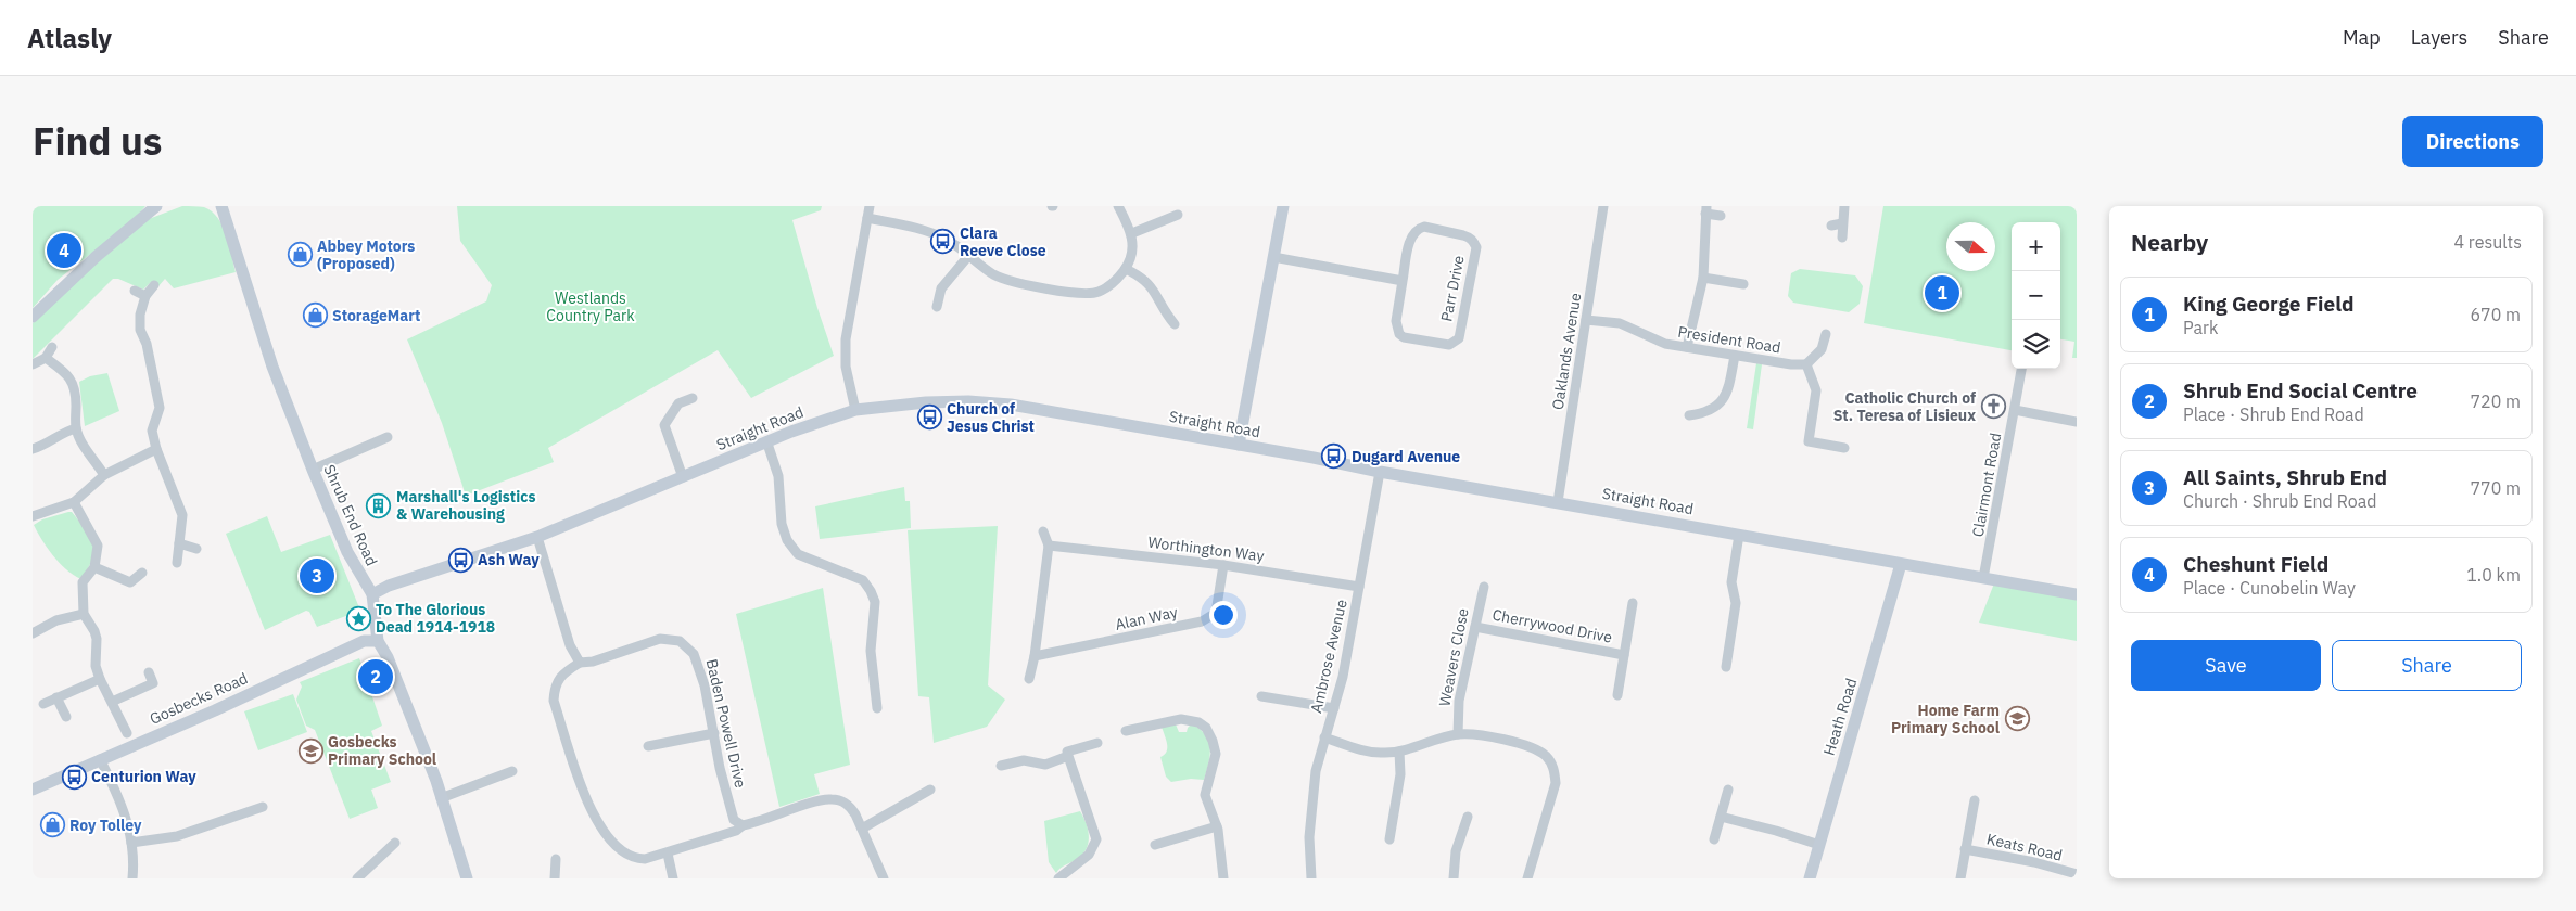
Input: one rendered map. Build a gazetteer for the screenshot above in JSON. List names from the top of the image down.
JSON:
{
  "streets": {
    "street": [
      "Parr Drive",
      "President Road",
      "Oaklands Avenue",
      "Straight Road",
      "Clairmont Road",
      "Shrub End Road",
      "Worthington Way",
      "Alan Way",
      "Cherrywood Drive",
      "Ambrose Avenue",
      "Weavers Close",
      "Gosbecks Road",
      "Heath Road",
      "Baden Powell Drive",
      "Keats Road"
    ]
  },
  "crossings": [
    ["President Road", "Oaklands Avenue"],
    ["Oaklands Avenue", "Straight Road"],
    ["Straight Road", "Clairmont Road"],
    ["Straight Road", "Shrub End Road"],
    ["Straight Road", "Ambrose Avenue"],
    ["Straight Road", "Heath Road"],
    ["Shrub End Road", "Gosbecks Road"],
    ["Worthington Way", "Alan Way"],
    ["Worthington Way", "Ambrose Avenue"],
    ["Cherrywood Drive", "Weavers Close"]
  ],
  "parks": ["Westlands Country Park"],
  "places": {
    "bus stop": [
      "Clara Reeve Close",
      "Church of Jesus Christ",
      "Dugard Avenue",
      "Ash Way",
      "Centurion Way"
    ],
    "shop": ["Abbey Motors (Proposed)", "StorageMart", "Roy Tolley"],
    "church": ["Catholic Church of St. Teresa of Lisieux"],
    "building": ["Marshall's Logistics & Warehousing"],
    "place": ["To The Glorious Dead 1914-1918"],
    "school or university": ["Home Farm Primary School", "Gosbecks Primary School"]
  },
  "north": "right",
  "page": {
    "header": "Atlasly",
    "nav": ["Map", "Layers", "Share"],
    "title": "Find us",
    "buttons": [
      "Directions",
      ["Save", "Share"]
    ],
    "heading": ["Nearby", "4 results"],
    "map_buttons": ["+", "−"],
    "pins": [
      "4",
      "1",
      "3",
      "2"
    ],
    "list": [
      {
        "mark": "1",
        "name": "King George Field",
        "note": "Park",
        "value": "670 m"
      },
      {
        "mark": "2",
        "name": "Shrub End Social Centre",
        "note": "Place · Shrub End Road",
        "value": "720 m"
      },
      {
        "mark": "3",
        "name": "All Saints, Shrub End",
        "note": "Church · Shrub End Road",
        "value": "770 m"
      },
      {
        "mark": "4",
        "name": "Cheshunt Field",
        "note": "Place · Cunobelin Way",
        "value": "1.0 km"
      }
    ]
  }
}
